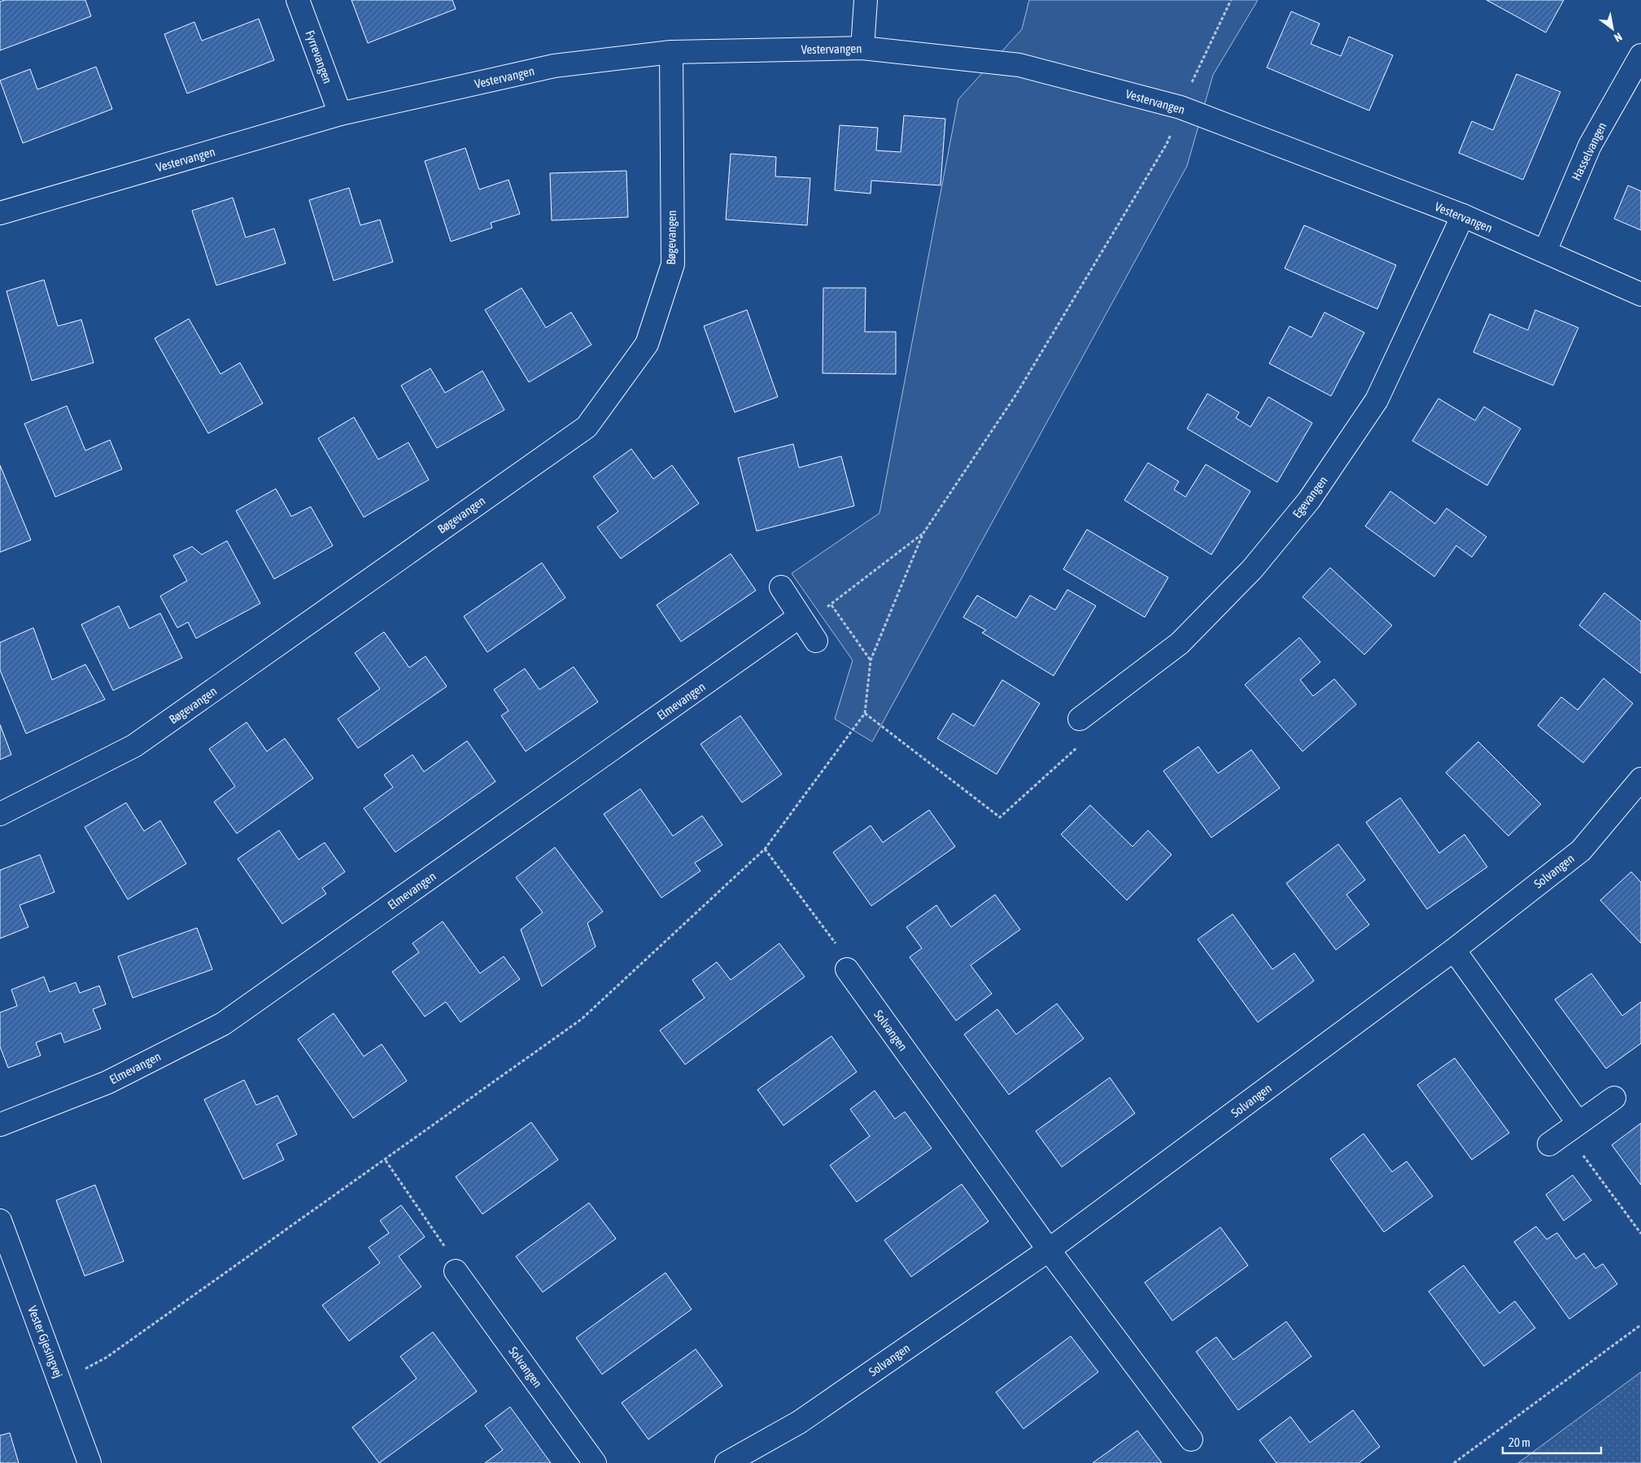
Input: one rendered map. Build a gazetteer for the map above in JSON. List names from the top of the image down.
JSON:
{
  "streets": {
    "street": [
      "Vestervangen",
      "Fyrrevangen",
      "Hasselvangen",
      "Bøgevangen",
      "Egevangen",
      "Elmevangen",
      "Solvangen",
      "Vester Gjesingvej"
    ]
  },
  "crossings": [
    ["Vestervangen", "Fyrrevangen"],
    ["Vestervangen", "Hasselvangen"],
    ["Vestervangen", "Bøgevangen"],
    ["Vestervangen", "Egevangen"]
  ],
  "scale_bar": "20 m",
  "north": "bottom right"
}
